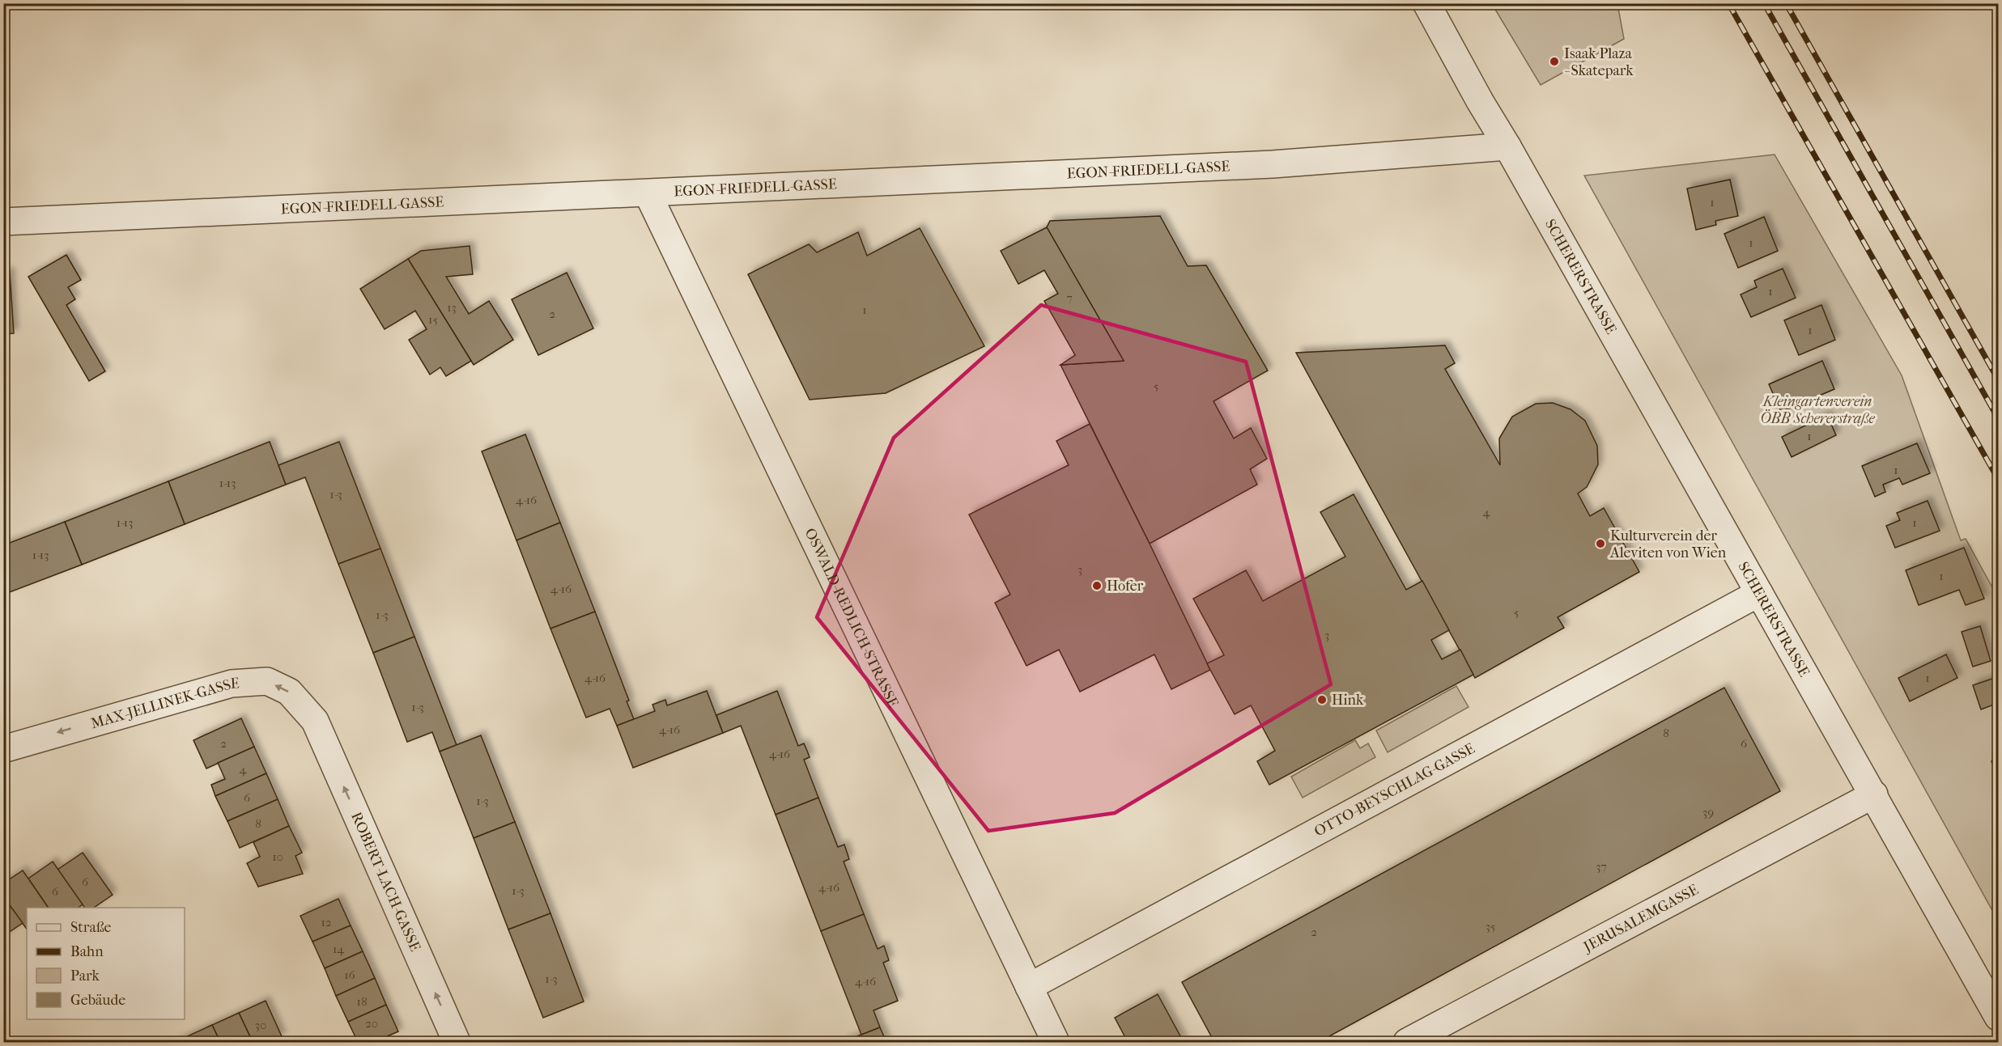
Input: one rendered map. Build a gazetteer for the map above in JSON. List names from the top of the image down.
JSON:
{
  "streets": {
    "street": [
      "EGON-FRIEDELL-GASSE",
      "SCHERERSTRASSE",
      "OSWALD-REDLICH-STRASSE",
      "MAX-JELLINEK-GASSE",
      "OTTO-BEYSCHLAG-GASSE",
      "ROBERT-LACH-GASSE",
      "JERUSALEMGASSE"
    ]
  },
  "crossings": [
    ["EGON-FRIEDELL-GASSE", "SCHERERSTRASSE"],
    ["EGON-FRIEDELL-GASSE", "OSWALD-REDLICH-STRASSE"],
    ["SCHERERSTRASSE", "OTTO-BEYSCHLAG-GASSE"],
    ["SCHERERSTRASSE", "JERUSALEMGASSE"],
    ["OSWALD-REDLICH-STRASSE", "OTTO-BEYSCHLAG-GASSE"],
    ["MAX-JELLINEK-GASSE", "ROBERT-LACH-GASSE"]
  ],
  "one_way": ["MAX-JELLINEK-GASSE", "ROBERT-LACH-GASSE"],
  "parks": ["Kleingartenverein ÖBB Schererstraße"],
  "places": [
    "Isaak Plaza - Skatepark",
    "Kulturverein der Aleviten von Wien",
    "Hofer",
    "Hink"
  ],
  "house_numbers": [
    "1",
    "1",
    "1",
    "7",
    "13",
    "1",
    "2",
    "15",
    "1",
    "5",
    "1",
    "1",
    "1-13",
    "1-3",
    "4-16",
    "4",
    "1-13",
    "1",
    "1-13",
    "3",
    "1",
    "4-16",
    "5",
    "1-3",
    "3",
    "4-16",
    "1",
    "1-3",
    "4-16",
    "8",
    "2",
    "6",
    "4-16",
    "4",
    "6",
    "1-3",
    "39",
    "8",
    "10",
    "37",
    "6",
    "4-16",
    "1-3",
    "6",
    "12",
    "35",
    "2",
    "14",
    "16",
    "1-3",
    "4-16",
    "18",
    "20",
    "30"
  ],
  "legend": [
    "Straße",
    "Bahn",
    "Park",
    "Gebäude"
  ]
}
